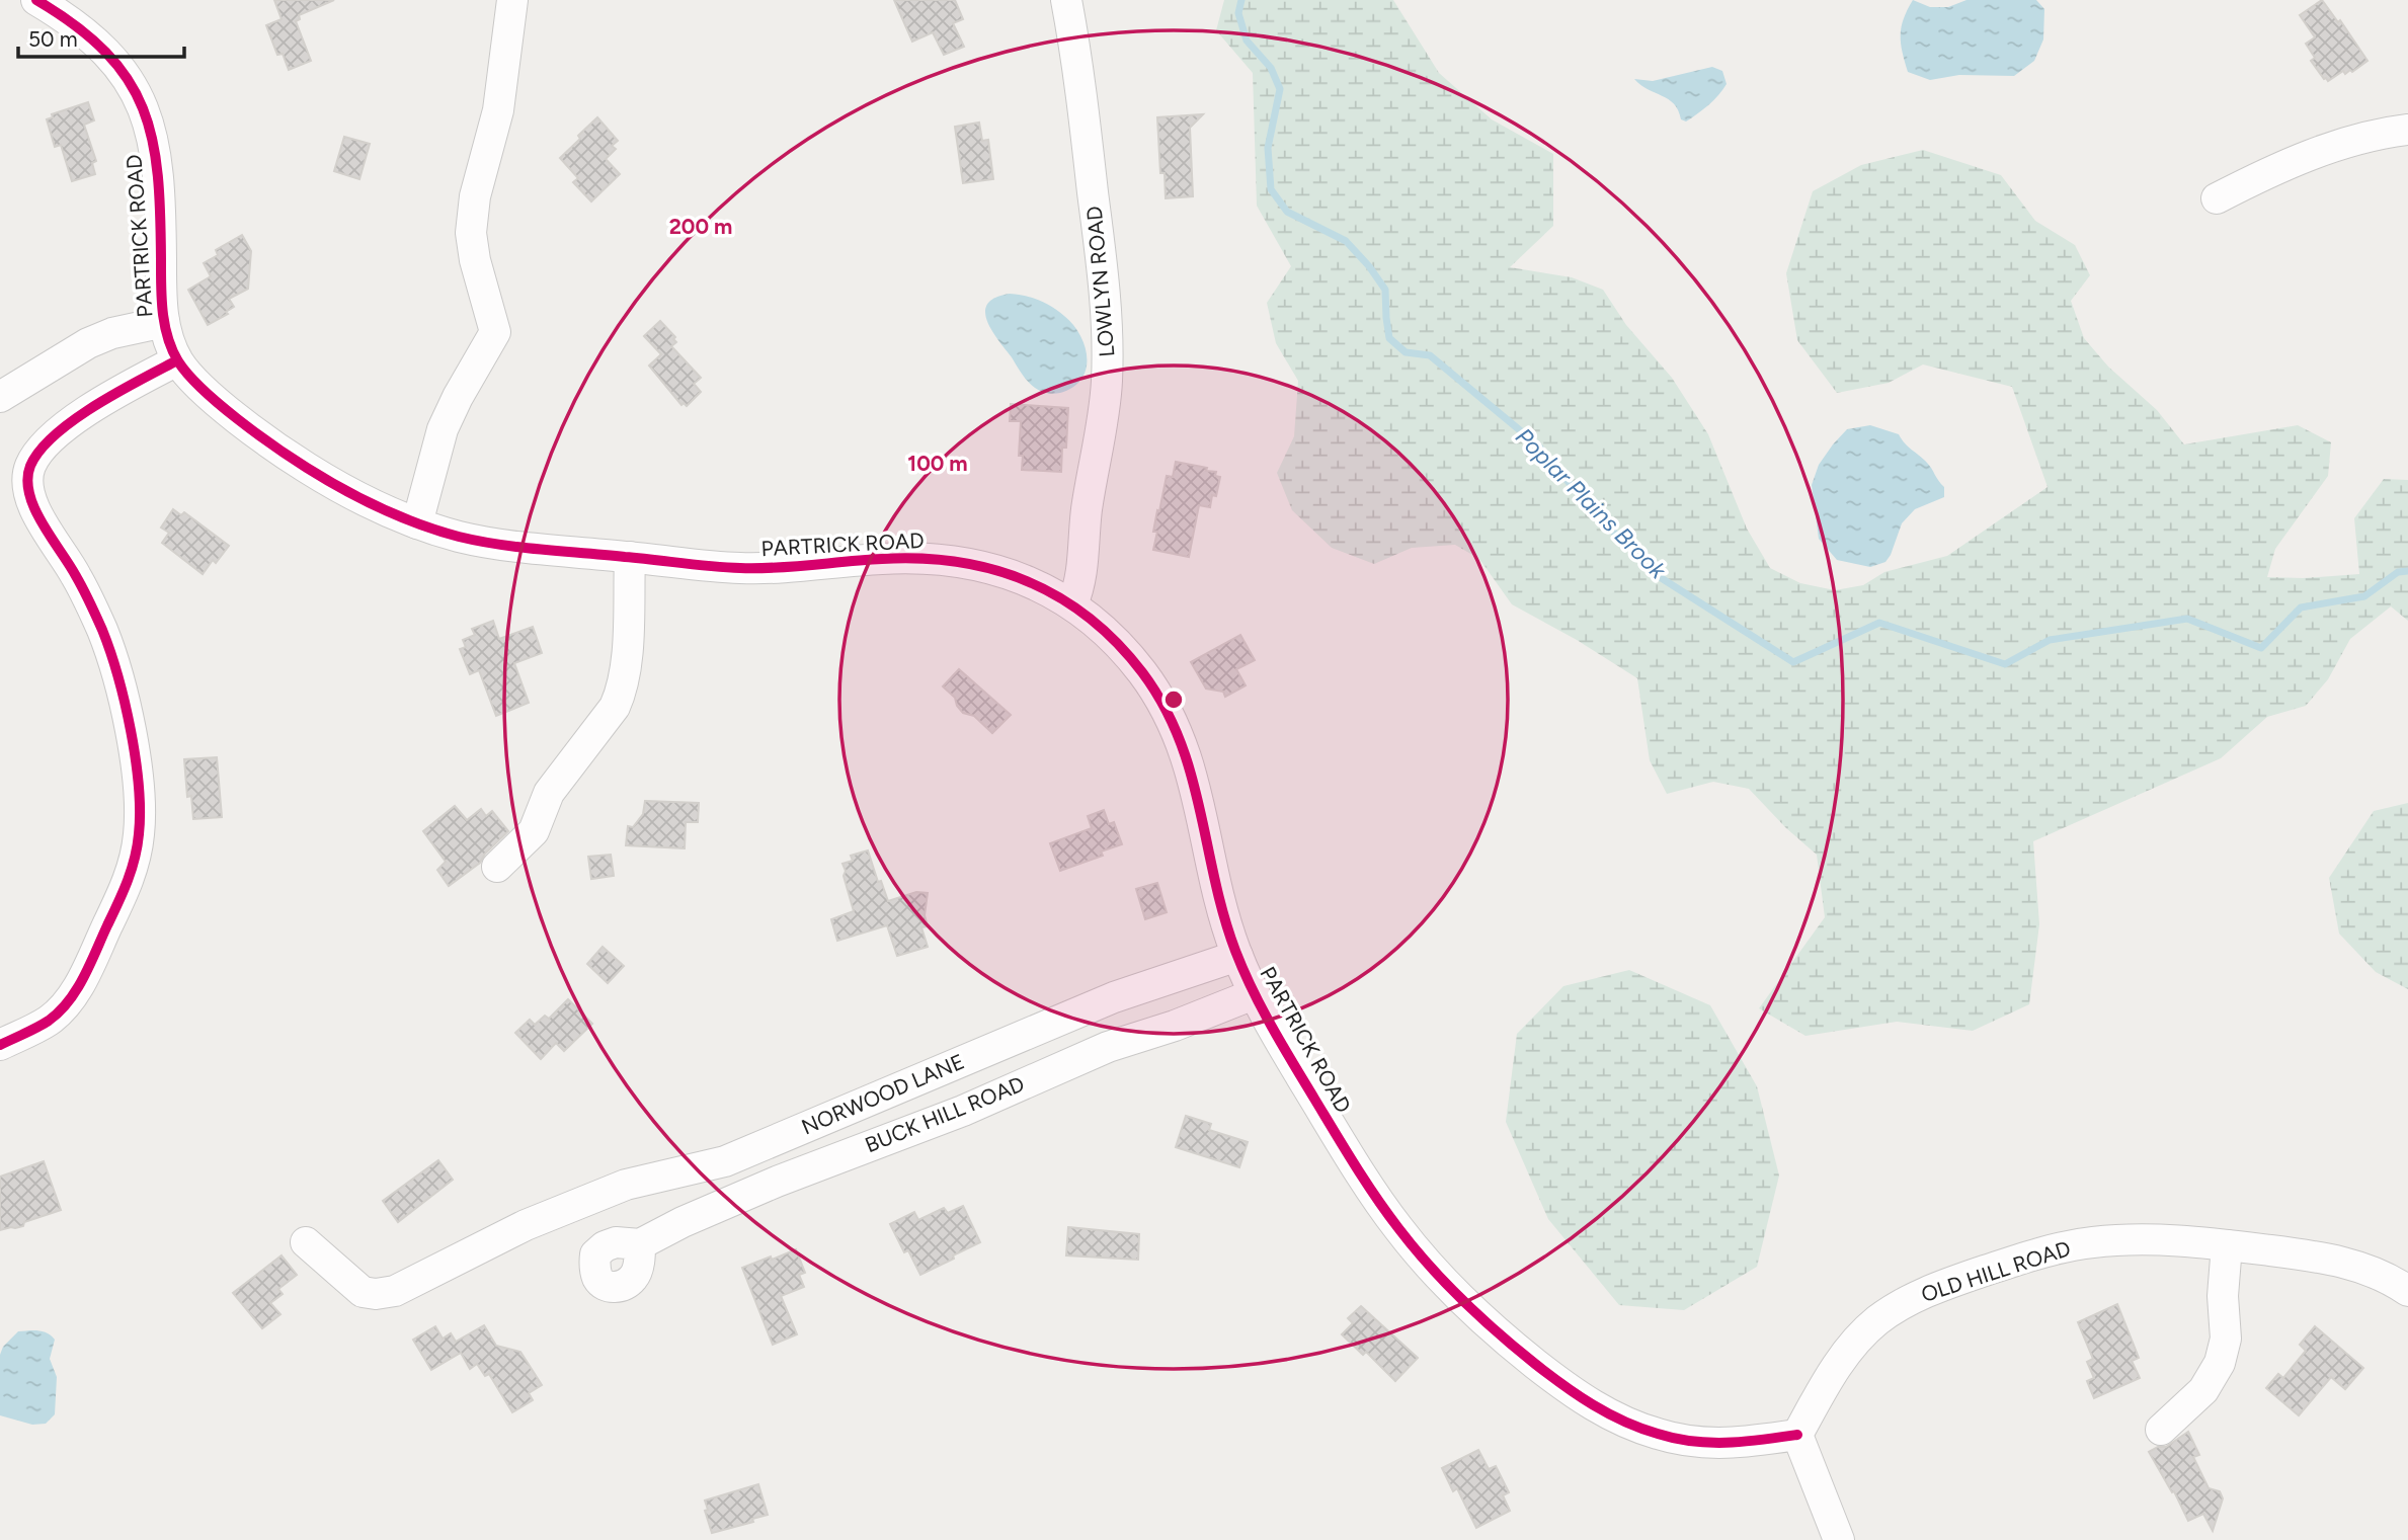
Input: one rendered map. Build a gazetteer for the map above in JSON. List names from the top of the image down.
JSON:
{
  "streets": {
    "street": [
      "PARTRICK ROAD",
      "LOWLYN ROAD",
      "NORWOOD LANE",
      "BUCK HILL ROAD",
      "OLD HILL ROAD"
    ]
  },
  "crossings": [
    ["PARTRICK ROAD", "LOWLYN ROAD"],
    ["PARTRICK ROAD", "NORWOOD LANE"],
    ["PARTRICK ROAD", "BUCK HILL ROAD"],
    ["PARTRICK ROAD", "OLD HILL ROAD"]
  ],
  "water": ["Poplar Plains Brook"],
  "scale_bar": "50 m",
  "rings": ["200 m", "100 m"]
}
